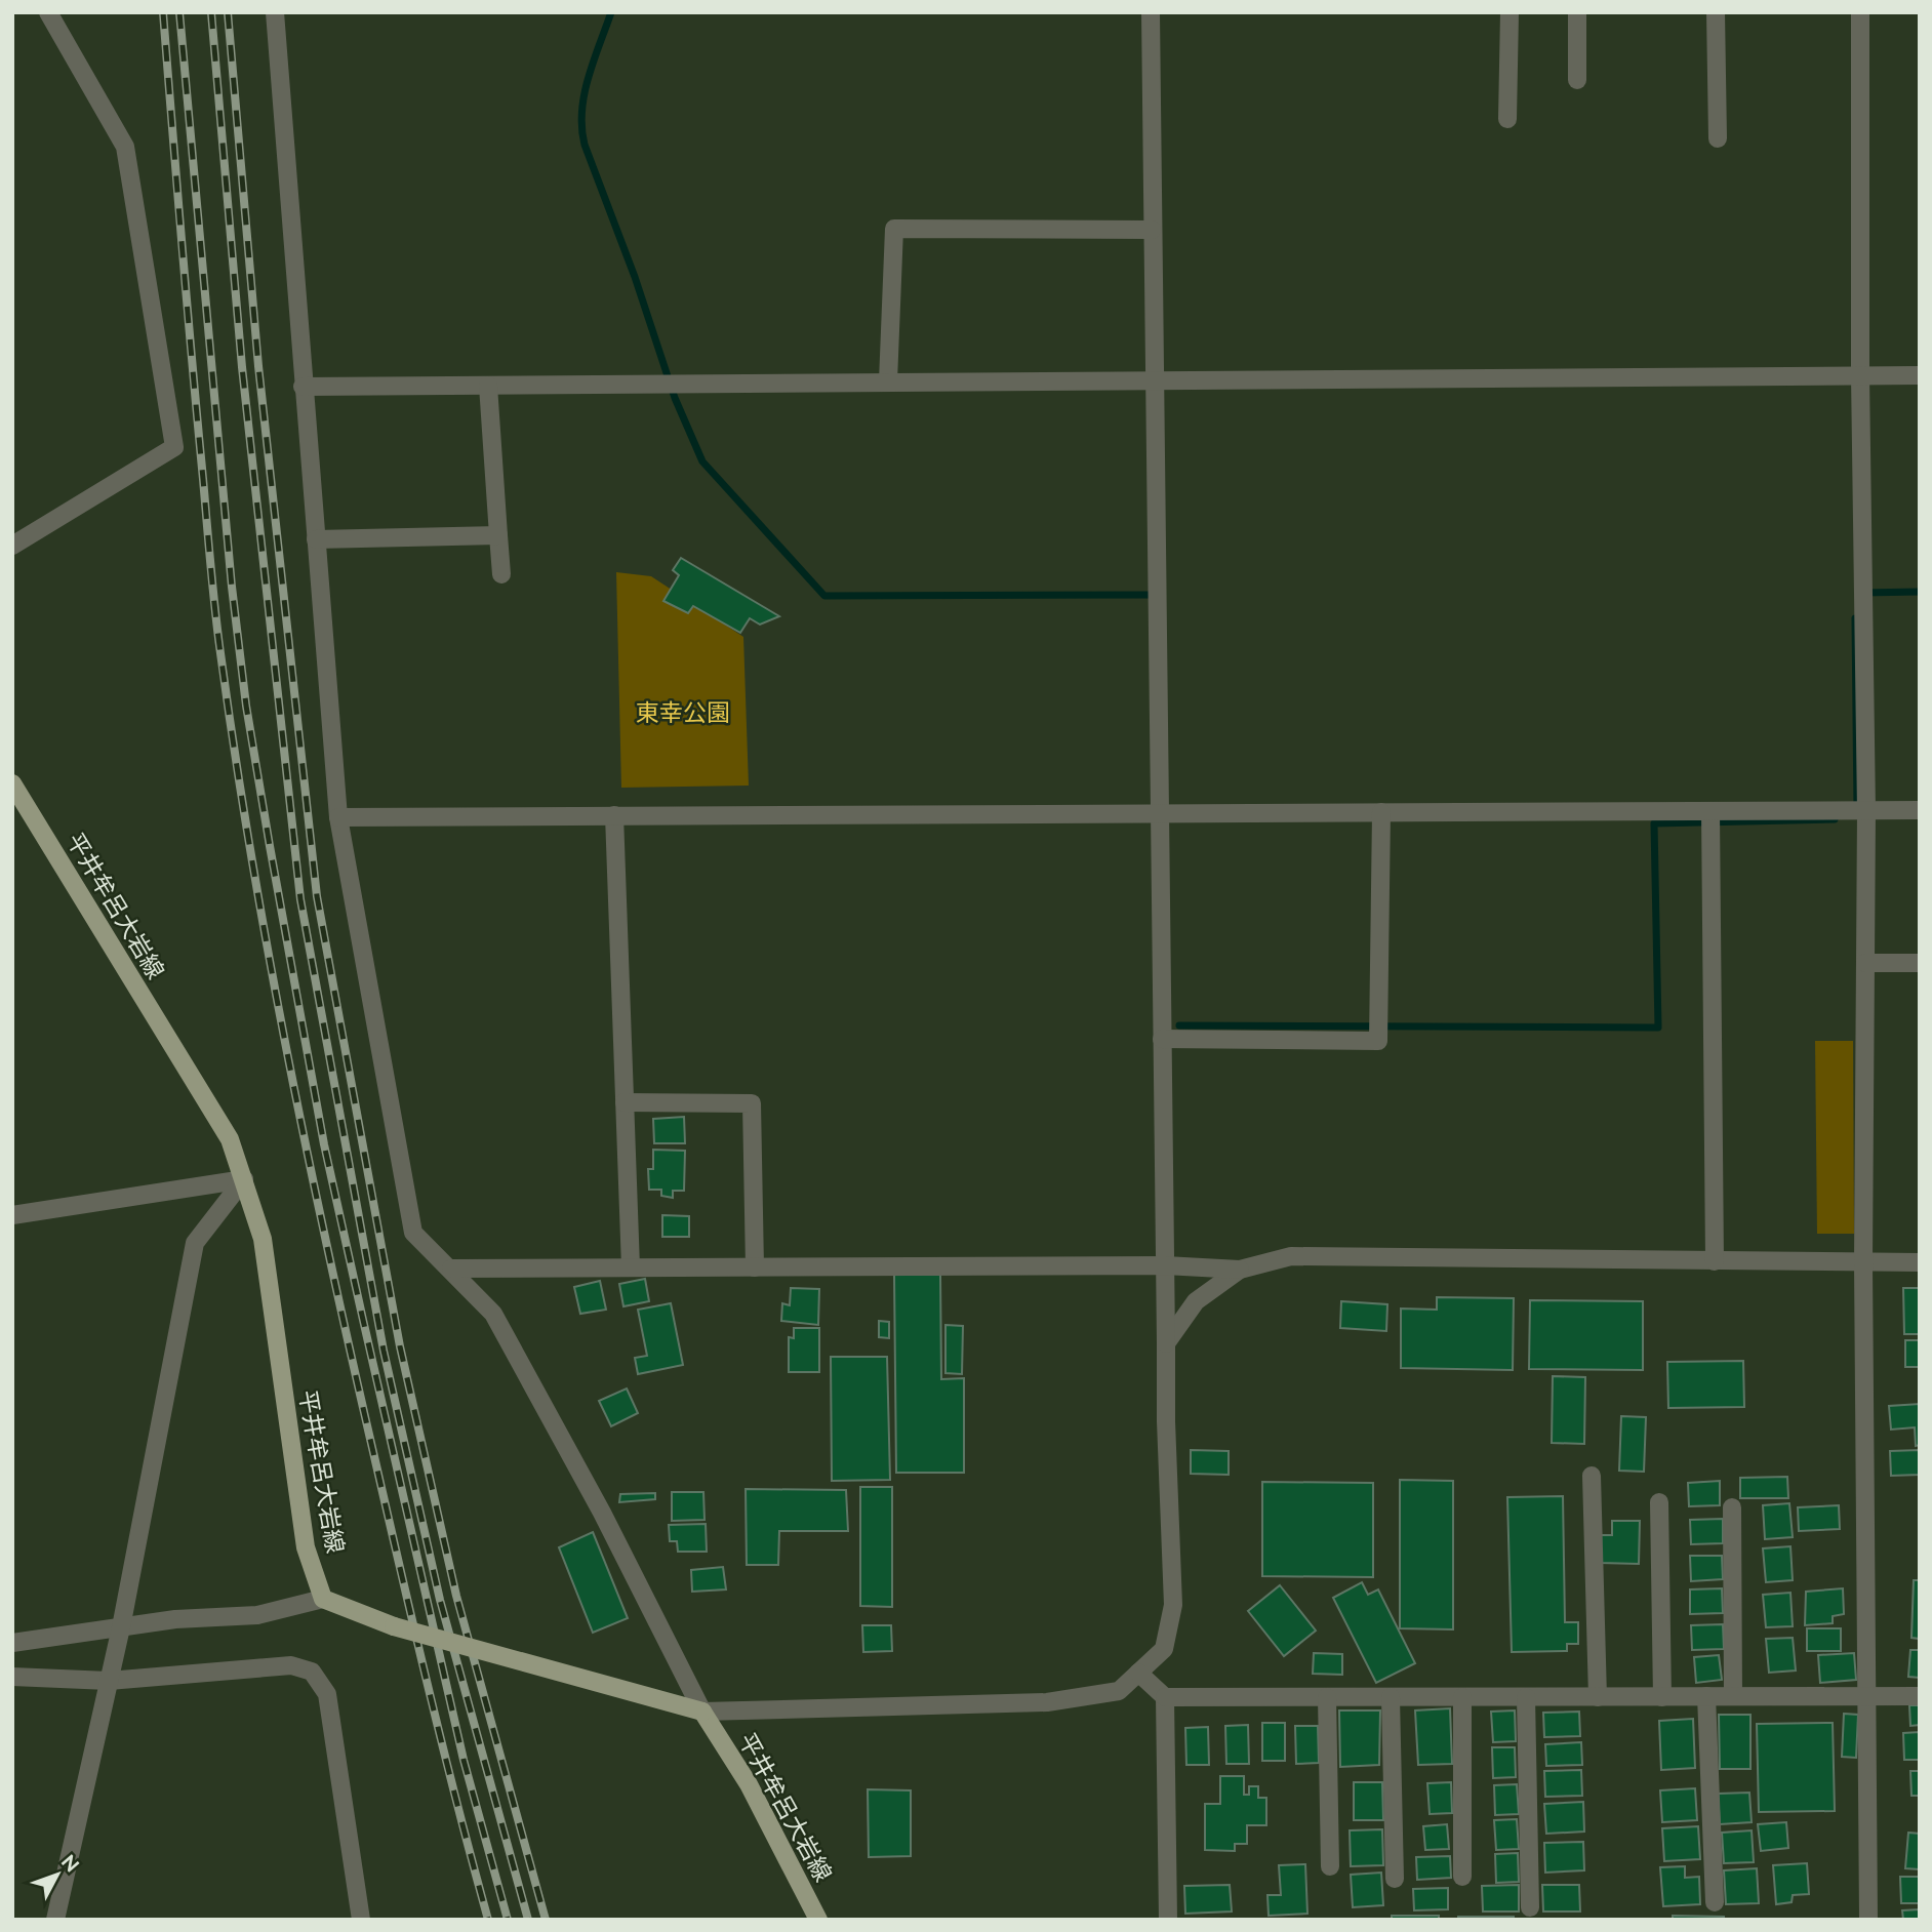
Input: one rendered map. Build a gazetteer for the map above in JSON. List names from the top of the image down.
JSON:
{
  "streets": {
    "main road": ["平井牟呂大岩線"]
  },
  "parks": ["東幸公園"],
  "north": "top right"
}
